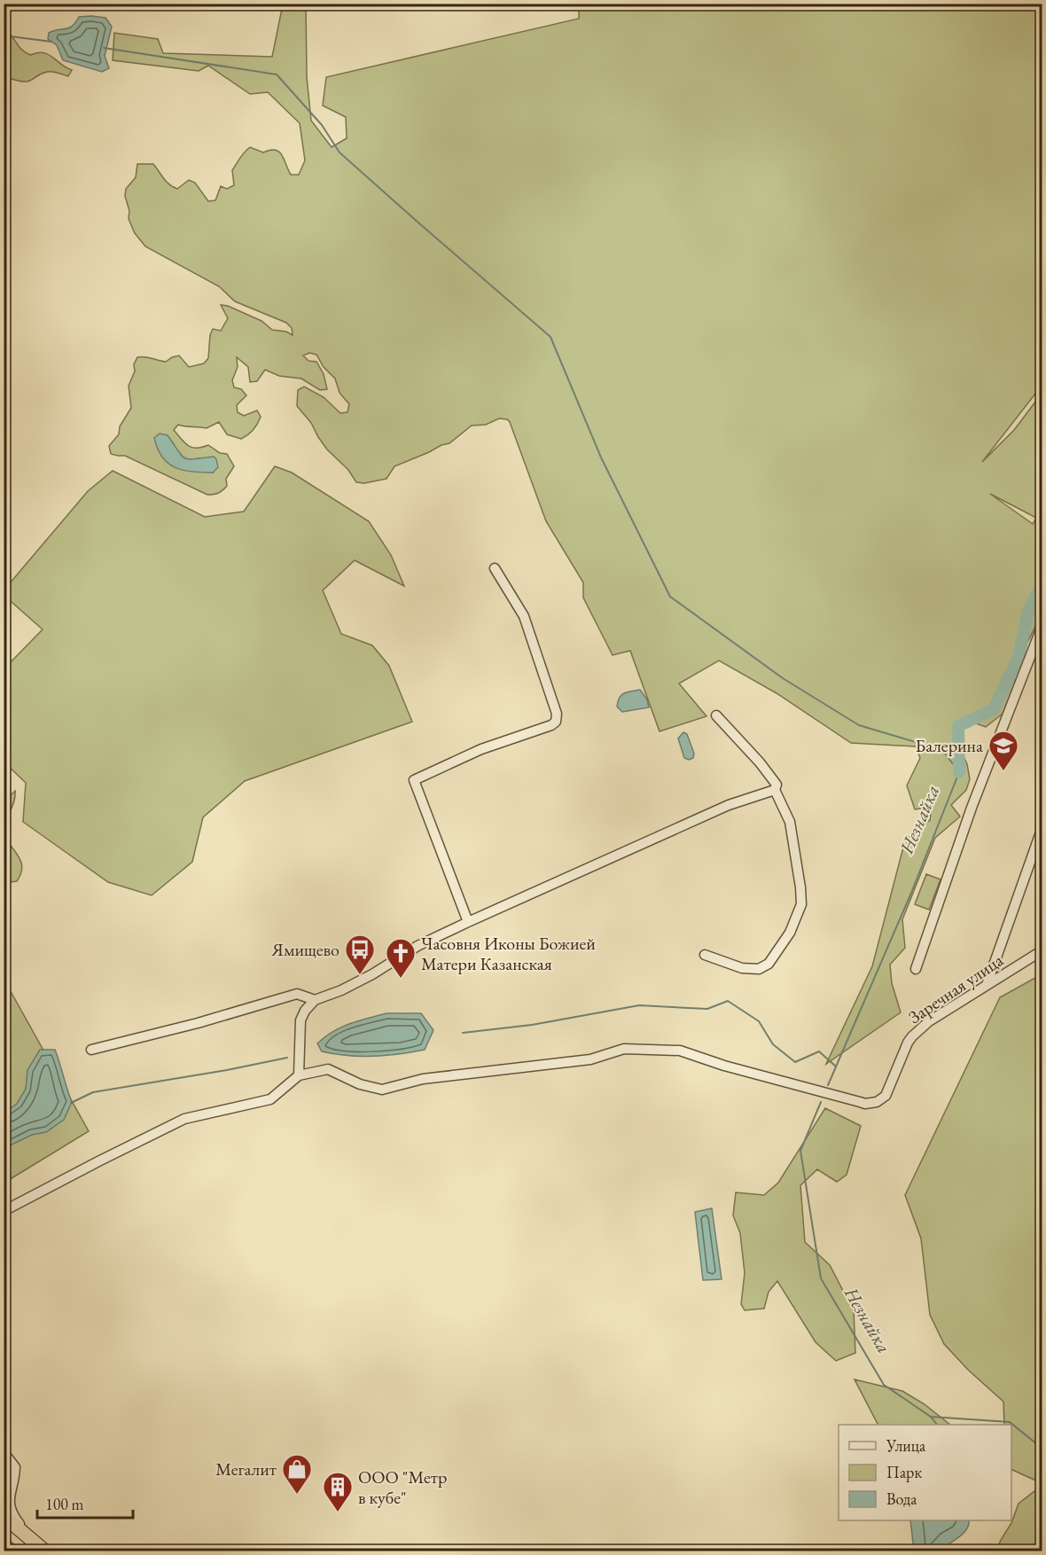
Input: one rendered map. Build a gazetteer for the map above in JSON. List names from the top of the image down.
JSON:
{
  "streets": {
    "street": ["Заречная улица"]
  },
  "water": ["Незнайка"],
  "places": {
    "school or university": ["Балерина"],
    "bus stop": ["Ямищево"],
    "church": ["Часовня Иконы Божией Матери Казанская"],
    "shop": ["Мегалит"],
    "building": ["ООО \"Метр в кубе\""]
  },
  "legend": ["Улица", "Парк", "Вода"],
  "scale_bar": "100 m"
}
